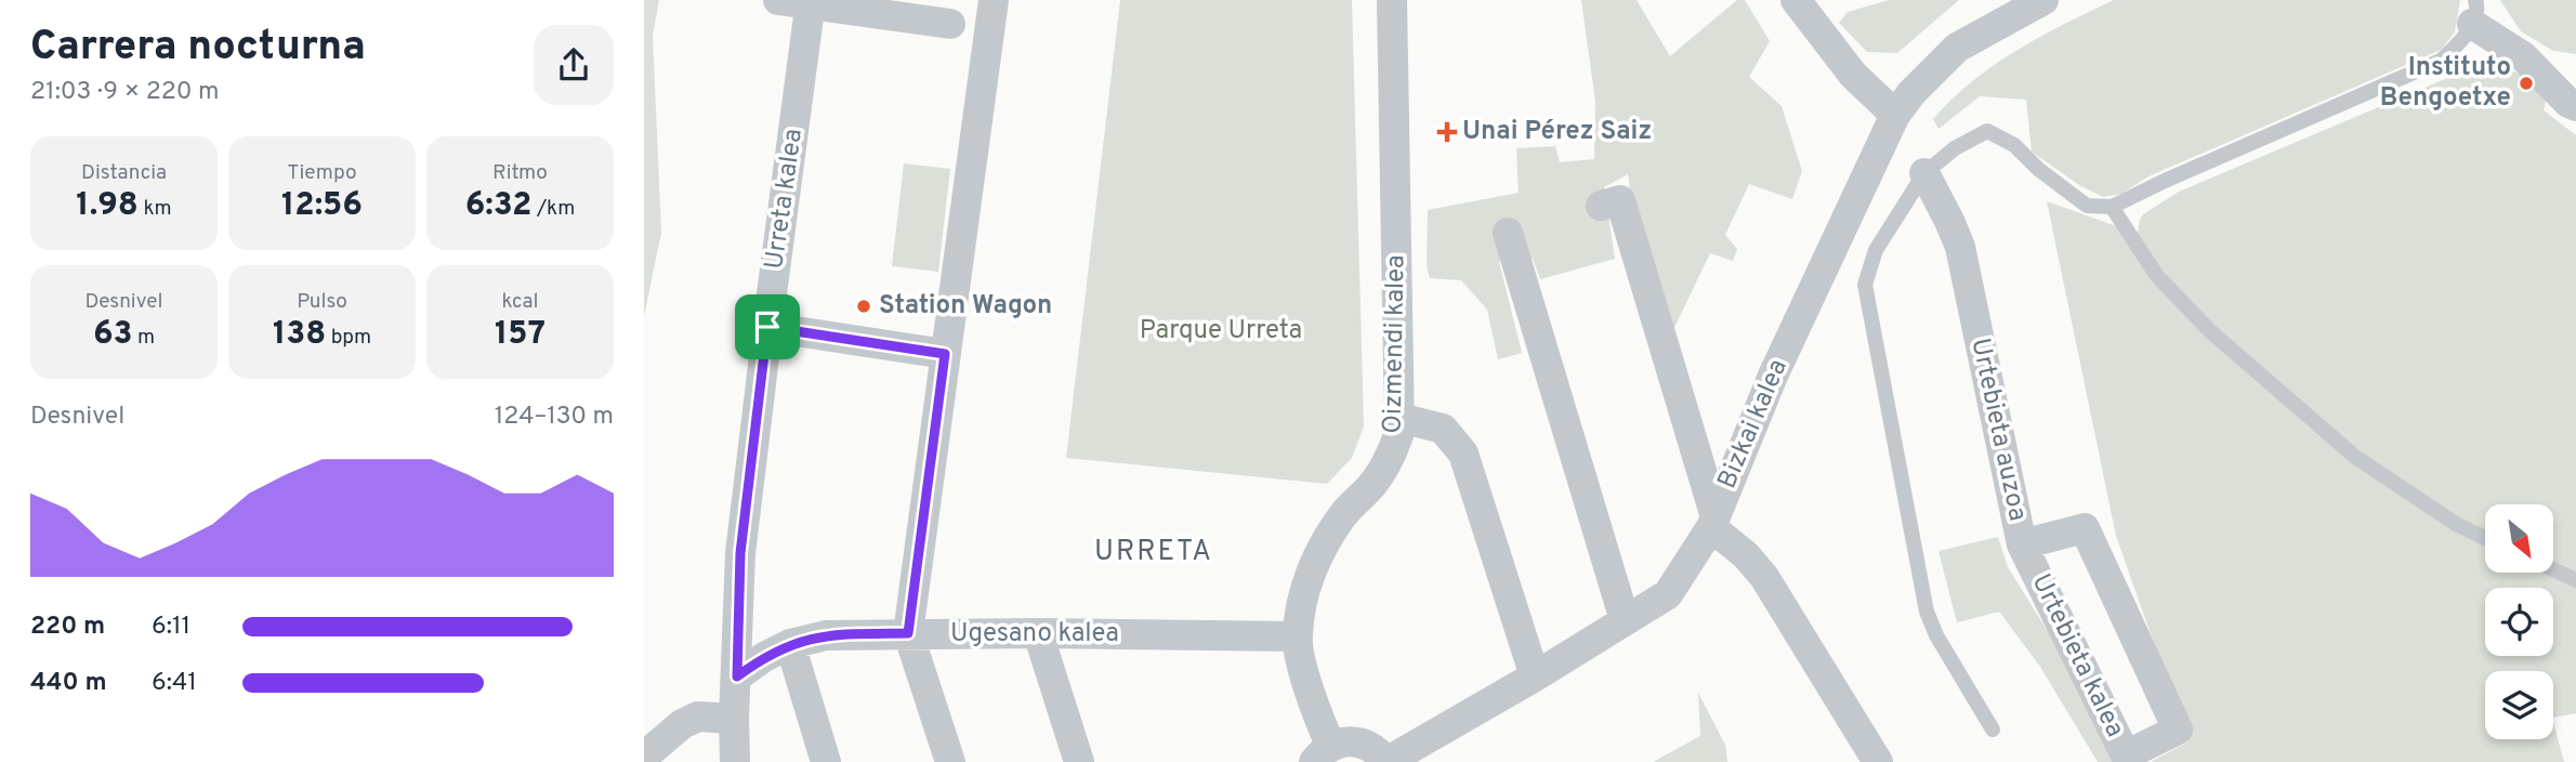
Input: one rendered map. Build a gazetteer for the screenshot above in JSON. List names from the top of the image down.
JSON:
{
  "streets": {
    "street": [
      "Urreta kalea",
      "Oizmendi kalea",
      "Bizkai kalea",
      "Urtebieta auzoa",
      "Ugesano kalea",
      "Urtebieta kalea"
    ]
  },
  "crossings": [
    ["Urreta kalea", "Ugesano kalea"],
    ["Oizmendi kalea", "Bizkai kalea"],
    ["Oizmendi kalea", "Ugesano kalea"],
    ["Urtebieta auzoa", "Urtebieta kalea"]
  ],
  "districts": ["URRETA"],
  "parks": ["Parque Urreta"],
  "places": {
    "other": ["Instituto Bengoetxe", "Station Wagon"],
    "health": ["Unai Pérez Saiz"]
  },
  "north": "bottom right",
  "page": {
    "heading": ["Carrera nocturna", "21:03 · 9 × 220 m"],
    "stats": [
      ["Distancia", "1.98 km"],
      ["Tiempo", "12:56"],
      ["Ritmo", "6:32 /km"],
      ["Desnivel", "63 m"],
      ["Pulso", "138 bpm"],
      ["kcal", "157"]
    ],
    "chart": ["Desnivel", "124–130 m"],
    "list": [
      {
        "name": "220 m",
        "note": "6:11"
      },
      {
        "name": "440 m",
        "note": "6:41"
      }
    ]
  }
}
